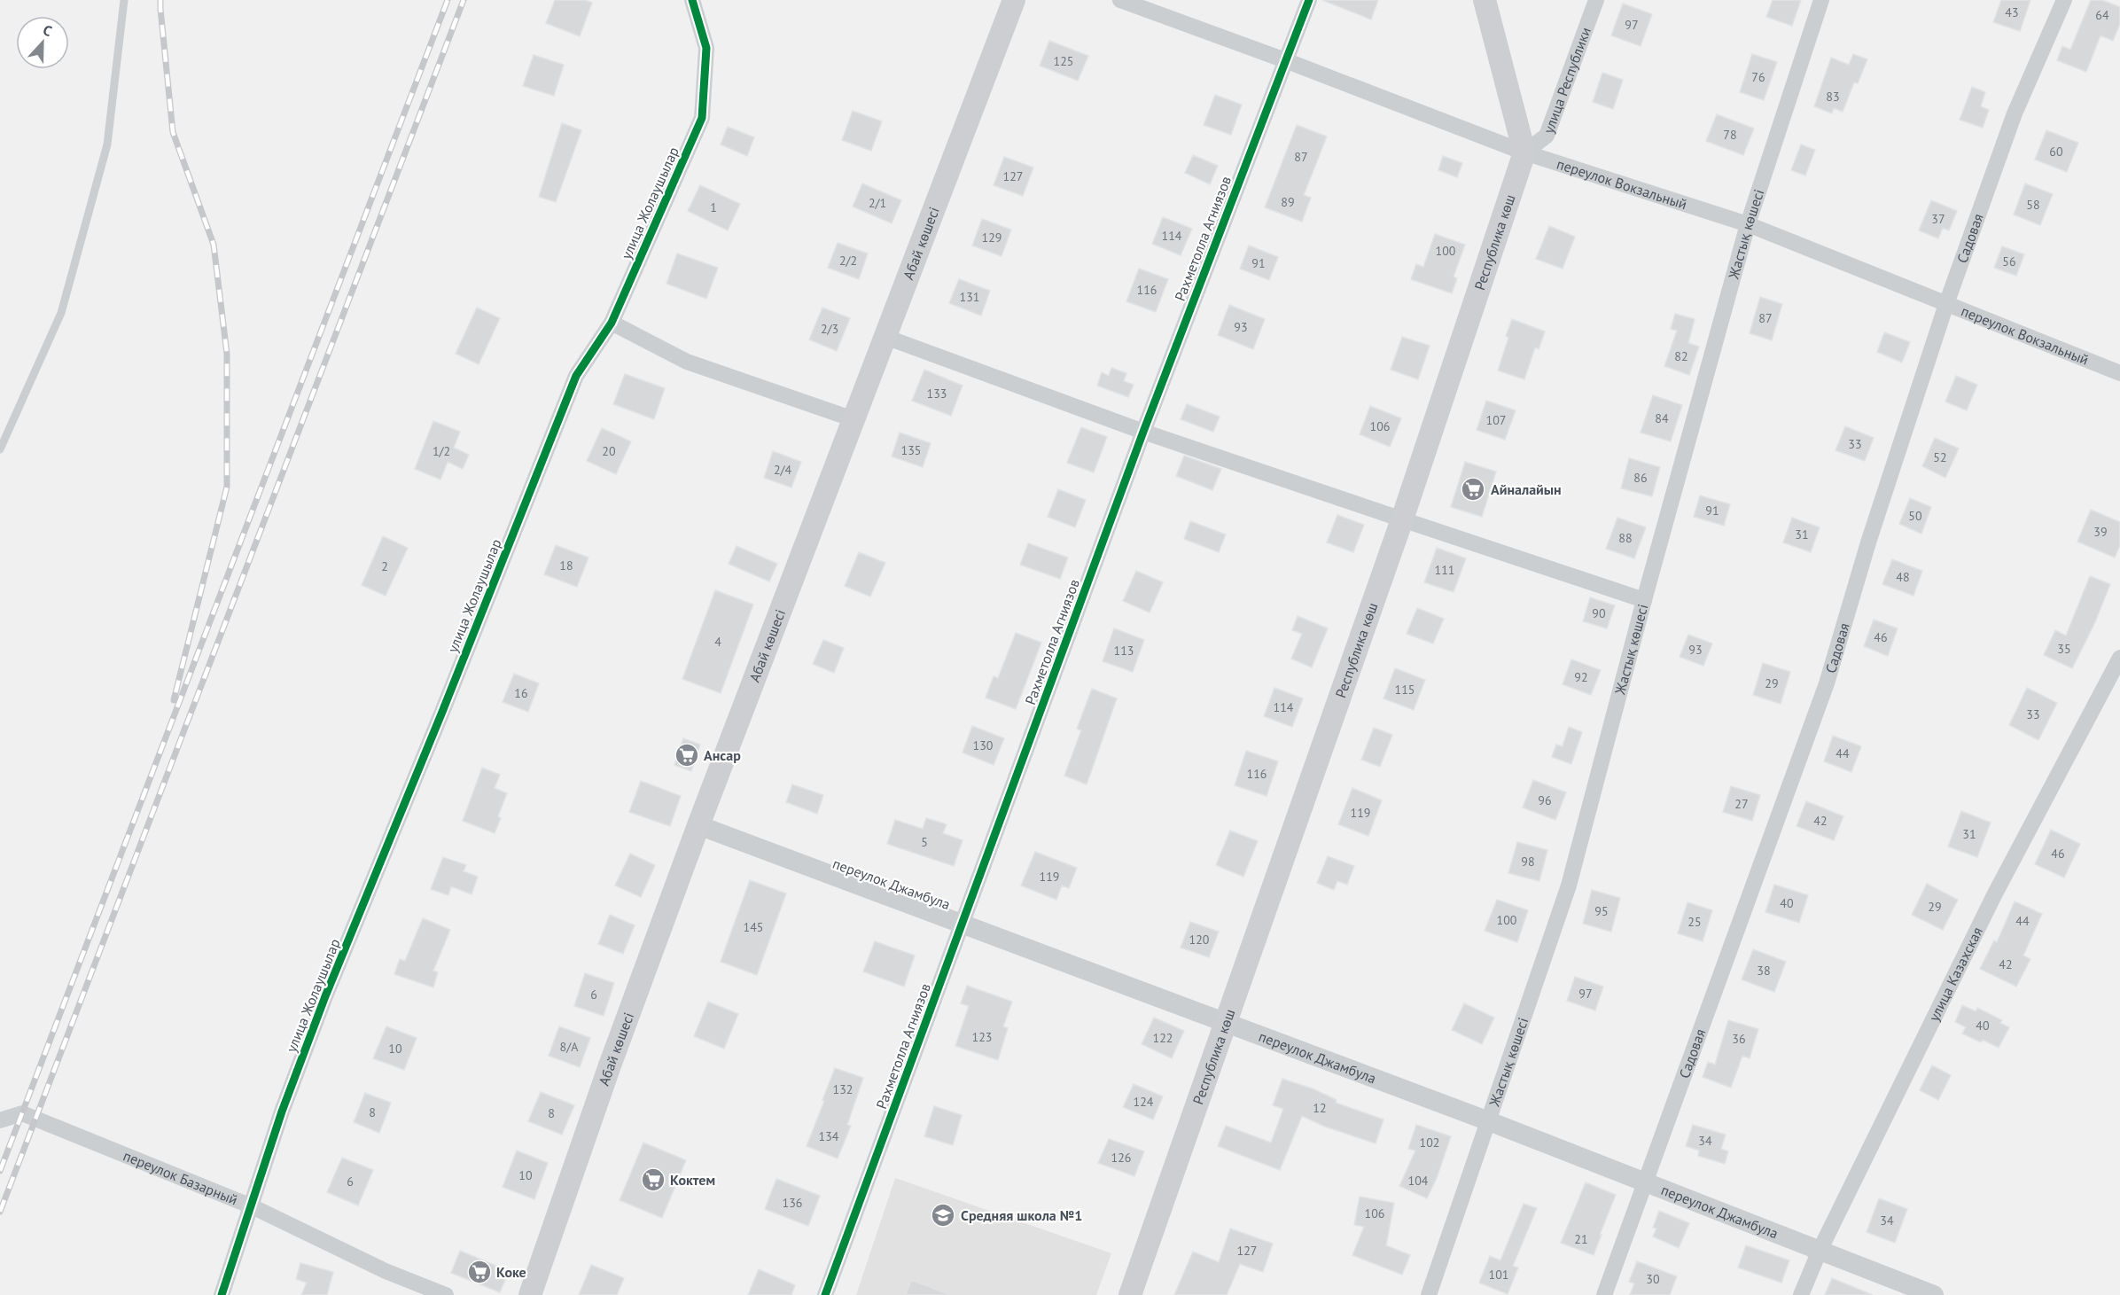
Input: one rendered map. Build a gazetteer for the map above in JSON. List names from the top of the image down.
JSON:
{
  "streets": {
    "main road": ["Республика көш", "Абай көшесі"],
    "street": [
      "улица Республики",
      "переулок Вокзальный",
      "улица Жолаушылар",
      "Жастық көшесі",
      "Рахметолла Агниязов",
      "Садовая",
      "переулок Джамбула",
      "улица Казахская",
      "переулок Базарный"
    ]
  },
  "crossings": [
    ["улица Республики", "переулок Вокзальный"],
    ["улица Республики", "Республика көш"],
    ["переулок Вокзальный", "Жастық көшесі"],
    ["переулок Вокзальный", "Рахметолла Агниязов"],
    ["переулок Вокзальный", "Садовая"],
    ["переулок Вокзальный", "Республика көш"],
    ["улица Жолаушылар", "переулок Базарный"],
    ["Жастық көшесі", "переулок Джамбула"],
    ["Рахметолла Агниязов", "переулок Джамбула"],
    ["Садовая", "переулок Джамбула"],
    ["Республика көш", "переулок Джамбула"],
    ["Абай көшесі", "переулок Джамбула"],
    ["переулок Джамбула", "улица Казахская"]
  ],
  "places": {
    "supermarket": [
      "Айналайын",
      "Ансар",
      "Коктем",
      "Коке"
    ],
    "school or university": ["Средняя школа №1"]
  },
  "house_numbers": [
    "43",
    "64",
    "97",
    "125",
    "76",
    "83",
    "78",
    "60",
    "87",
    "127",
    "89",
    "2/1",
    "58",
    "1",
    "37",
    "114",
    "129",
    "100",
    "2/2",
    "56",
    "91",
    "116",
    "131",
    "87",
    "93",
    "2/3",
    "82",
    "133",
    "84",
    "107",
    "106",
    "33",
    "135",
    "1/2",
    "20",
    "52",
    "2/4",
    "86",
    "91",
    "50",
    "39",
    "31",
    "88",
    "18",
    "2",
    "111",
    "48",
    "90",
    "46",
    "4",
    "35",
    "93",
    "113",
    "92",
    "29",
    "115",
    "16",
    "114",
    "33",
    "130",
    "44",
    "116",
    "96",
    "27",
    "119",
    "42",
    "31",
    "5",
    "46",
    "98",
    "119",
    "40",
    "29",
    "95",
    "100",
    "44",
    "25",
    "145",
    "120",
    "42",
    "38",
    "97",
    "6",
    "40",
    "123",
    "122",
    "36",
    "8/А",
    "10",
    "132",
    "124",
    "12",
    "8",
    "8",
    "134",
    "34",
    "102",
    "126",
    "10",
    "104",
    "6",
    "136",
    "106",
    "34",
    "21",
    "127",
    "101",
    "30"
  ],
  "north": "top"
}
